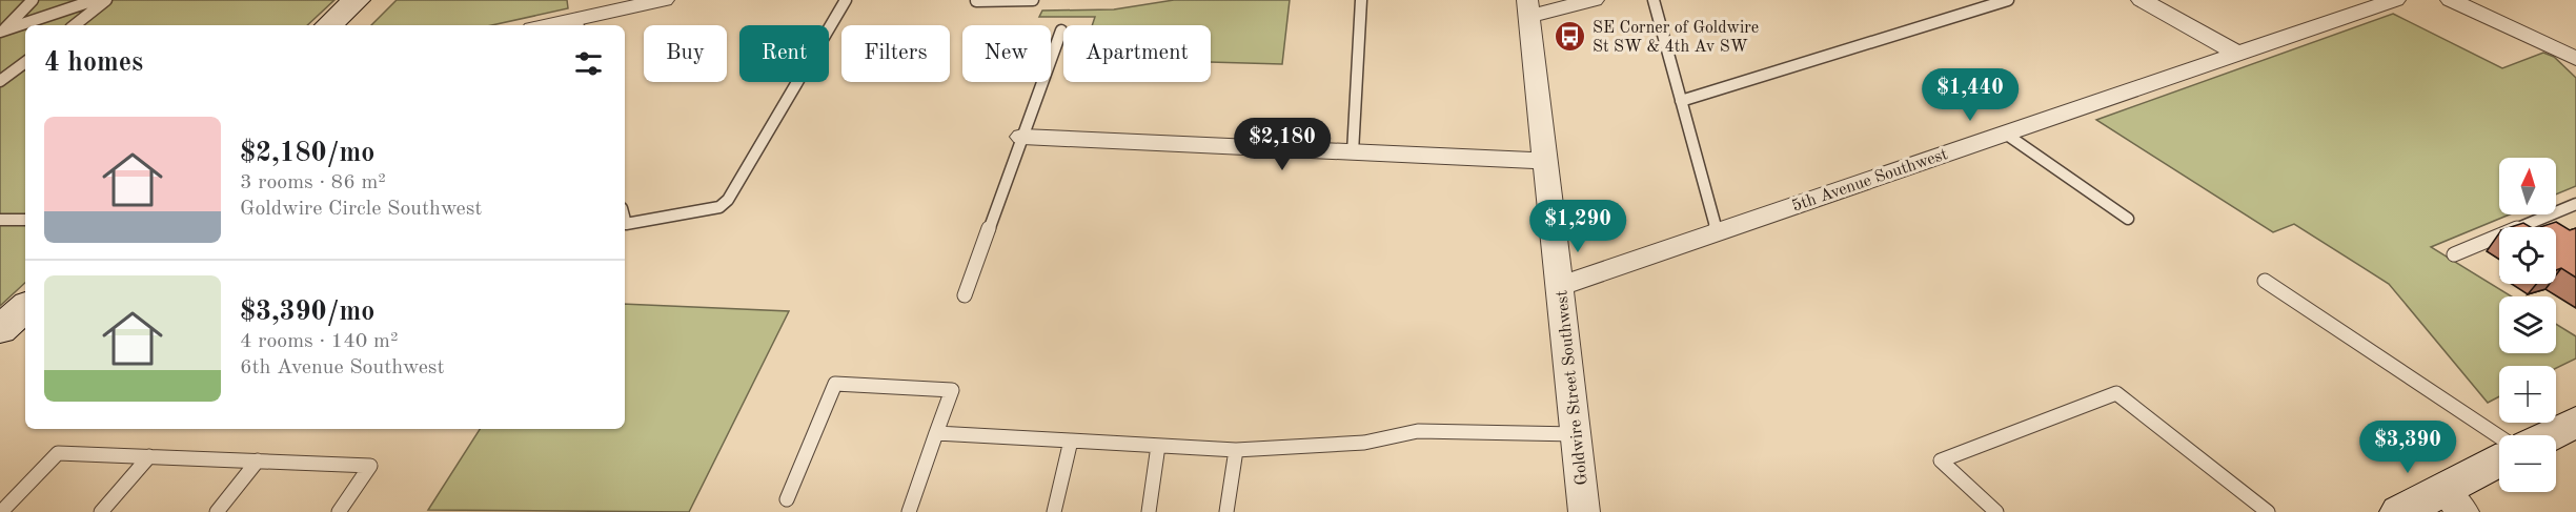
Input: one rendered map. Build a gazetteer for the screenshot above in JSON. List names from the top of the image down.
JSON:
{
  "streets": {
    "street": ["5th Avenue Southwest", "Goldwire Street Southwest"]
  },
  "crossings": [
    ["5th Avenue Southwest", "Goldwire Street Southwest"]
  ],
  "places": {
    "bus stop": ["SE Corner of Goldwire St SW & 4th Av SW"]
  },
  "north": "top",
  "page": {
    "chip": [
      "Buy",
      "Rent",
      "Filters",
      "New",
      "Apartment"
    ],
    "heading": "4 homes",
    "price": [
      "$1,440",
      "$2,180",
      "$1,290",
      "$3,390"
    ],
    "list": [
      {
        "name": "$2,180/mo",
        "note": "3 rooms · 86 m² · Goldwire Circle Southwest"
      },
      {
        "name": "$3,390/mo",
        "note": "4 rooms · 140 m² · 6th Avenue Southwest"
      }
    ],
    "map_buttons": ["+", "−"]
  }
}
